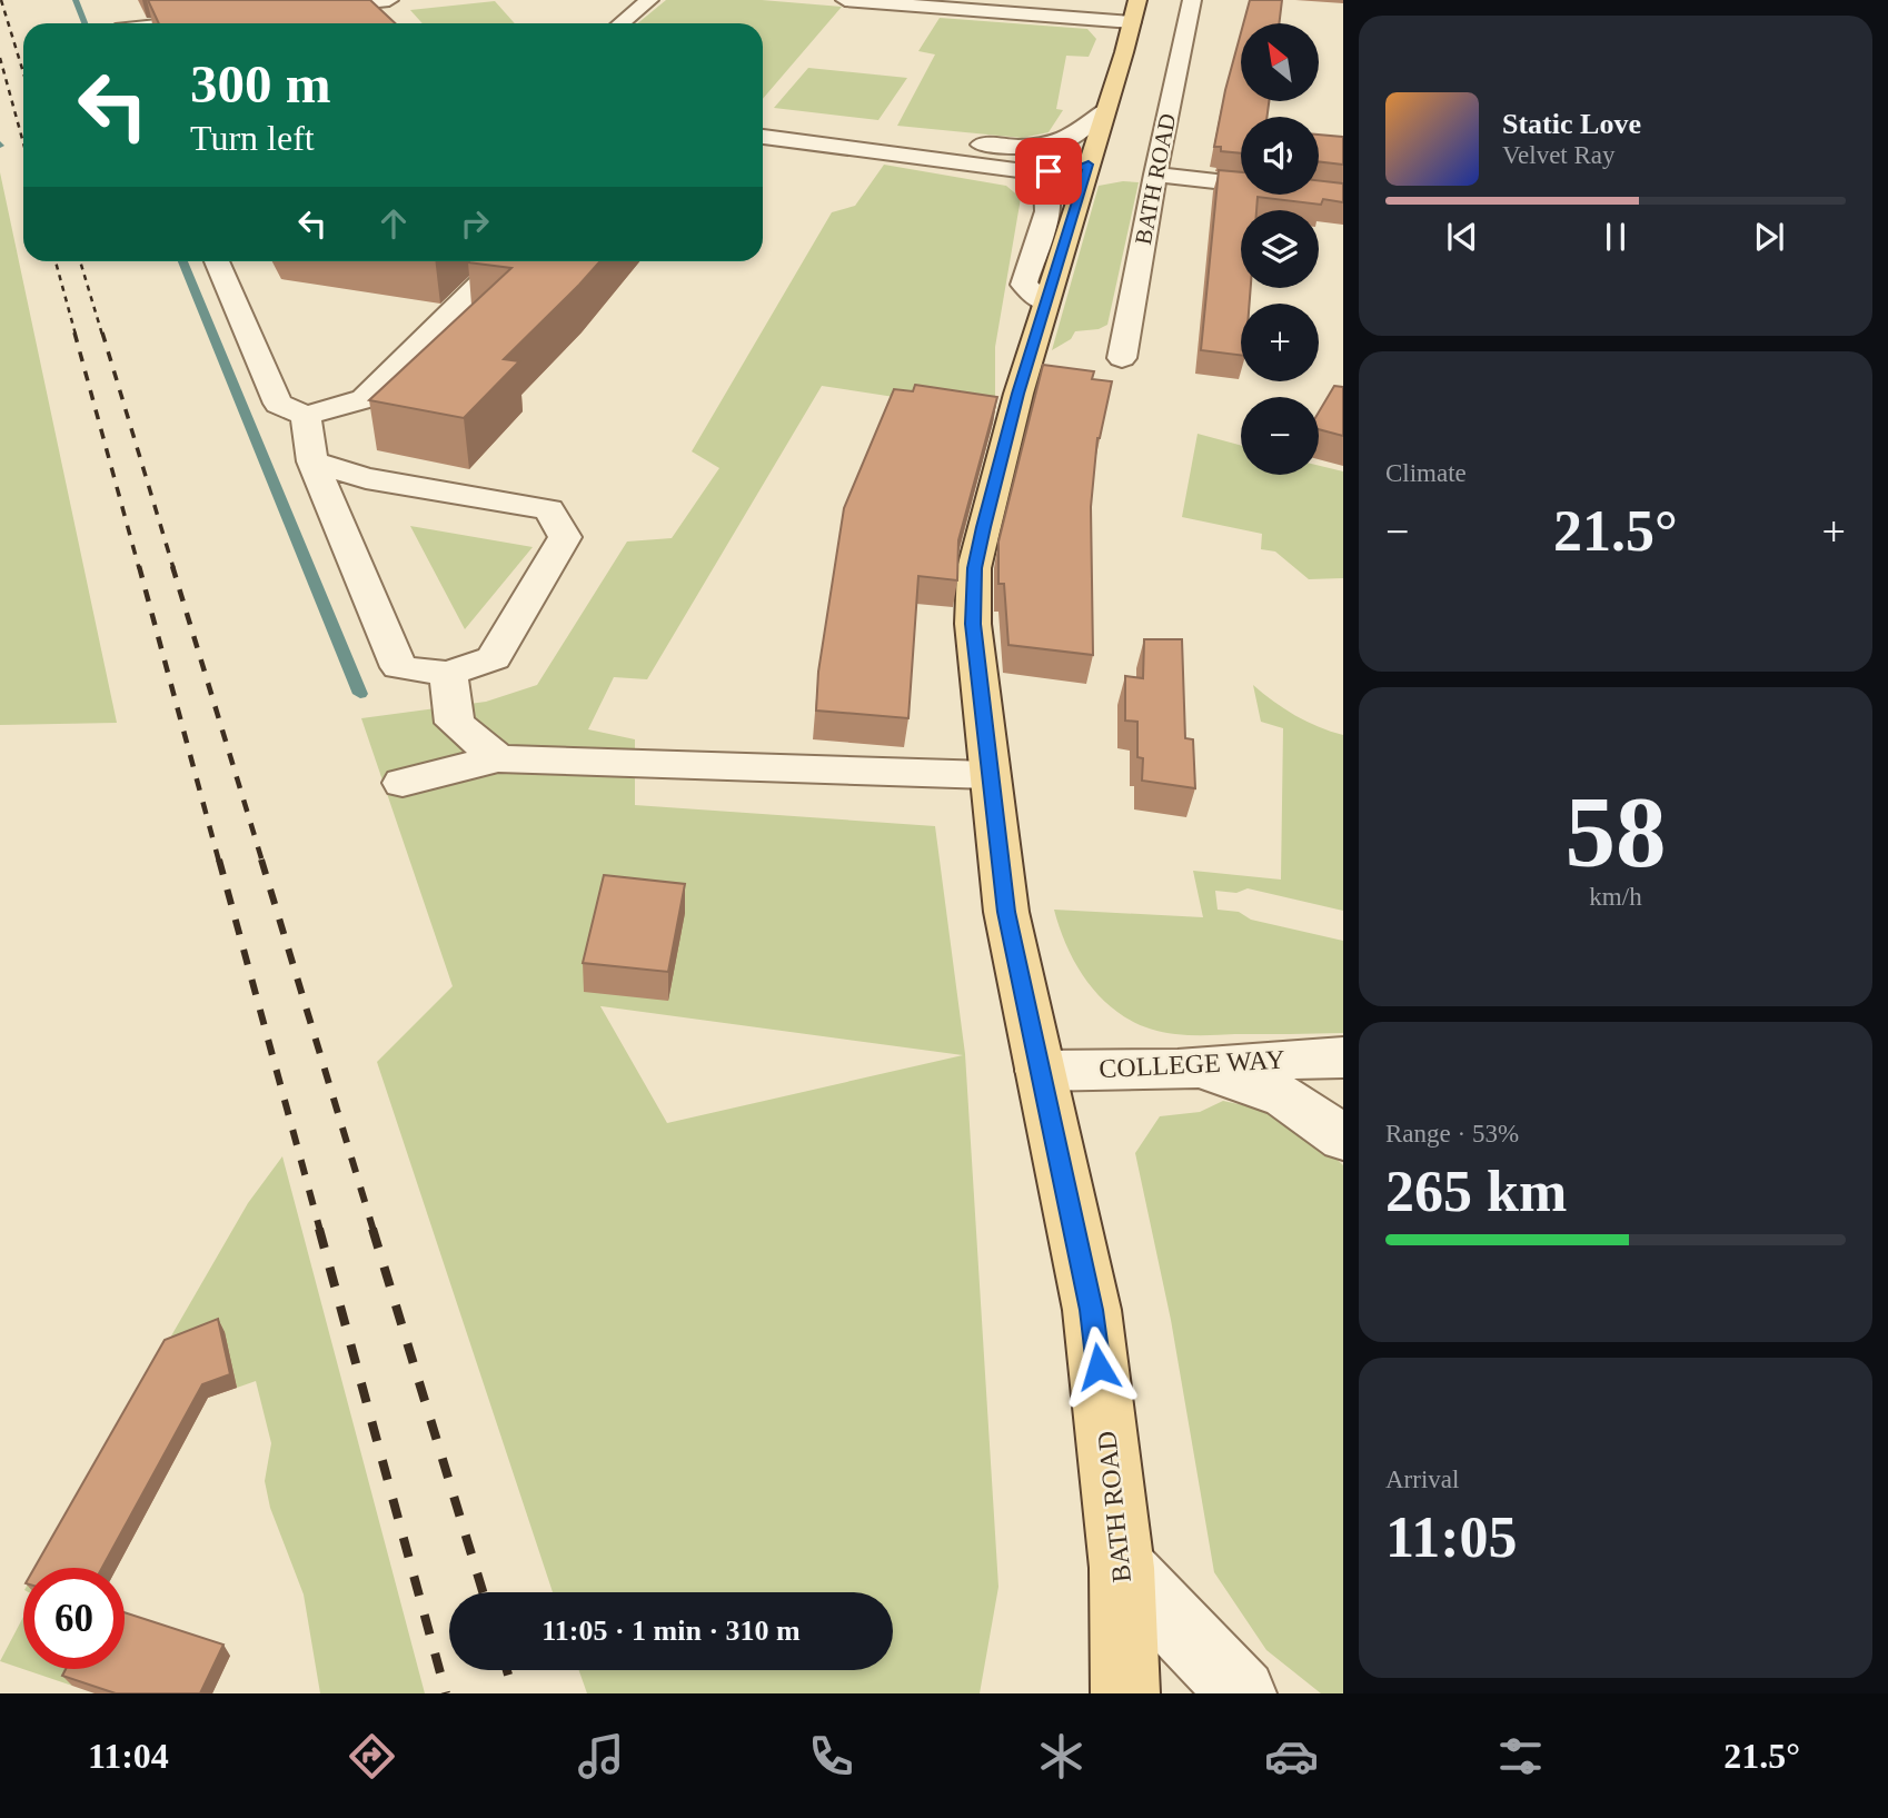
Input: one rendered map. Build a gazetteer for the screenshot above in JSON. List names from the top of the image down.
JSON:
{
  "streets": {
    "main road": ["BATH ROAD"],
    "street": ["COLLEGE WAY"]
  },
  "crossings": [
    ["BATH ROAD", "COLLEGE WAY"]
  ],
  "north": "top left",
  "page": {
    "map_buttons": ["+", "−"],
    "turn": ["300 m", "Turn left"],
    "song": ["Static Love", "Velvet Ray"],
    "tile": [
      "Climate",
      ["58", "km/h"],
      ["Range · 53%", "265 km"],
      ["Arrival", "11:05"]
    ],
    "heat": ["−", "21.5°", "+"],
    "limit": "60",
    "trip": "11:05 · 1 min · 310 m",
    "tabs": ["11:04", "21.5°"]
  }
}
